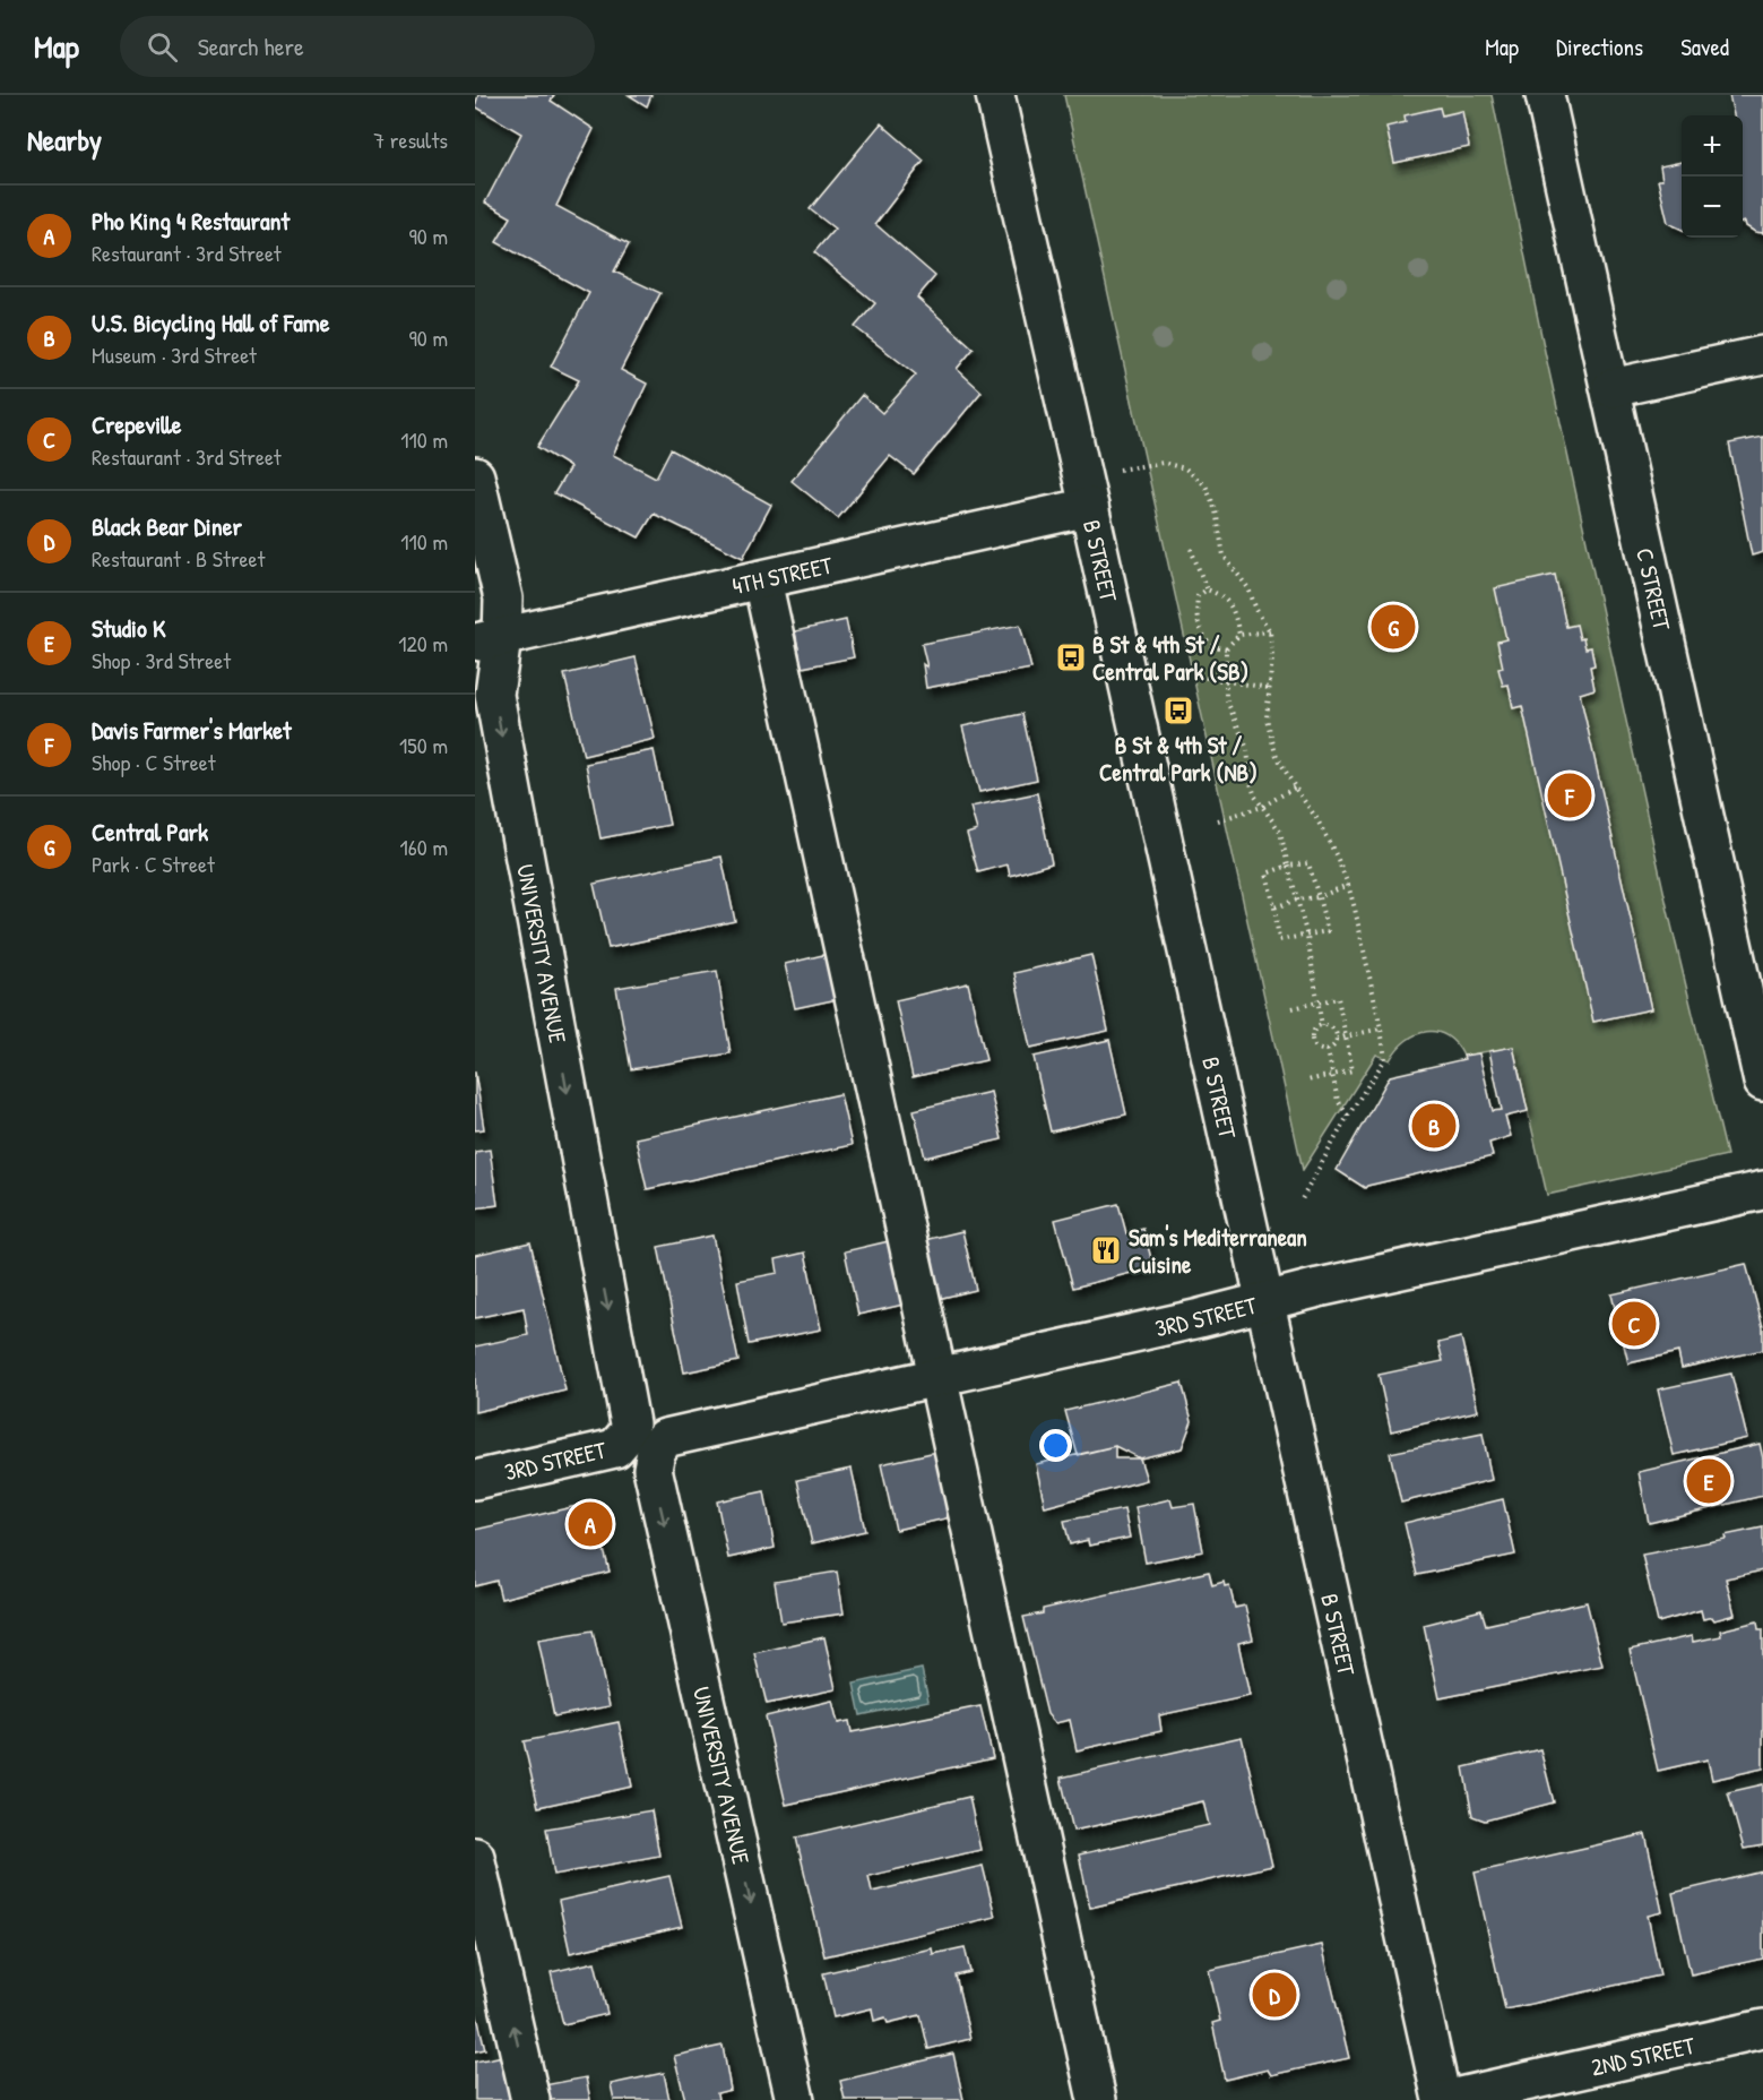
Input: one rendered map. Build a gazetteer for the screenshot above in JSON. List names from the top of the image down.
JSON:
{
  "streets": {
    "street": [
      "B STREET",
      "4TH STREET",
      "C STREET",
      "UNIVERSITY AVENUE",
      "3RD STREET",
      "2ND STREET"
    ]
  },
  "crossings": [
    ["B STREET", "4TH STREET"],
    ["B STREET", "3RD STREET"],
    ["B STREET", "2ND STREET"],
    ["4TH STREET", "UNIVERSITY AVENUE"],
    ["UNIVERSITY AVENUE", "3RD STREET"]
  ],
  "places": {
    "bus stop": ["B St & 4th St / Central Park (SB)", "B St & 4th St / Central Park (NB)"],
    "restaurant": ["Sam's Mediterranean Cuisine"]
  },
  "page": {
    "header": "Map",
    "search": "Search here",
    "nav": ["Map", "Directions", "Saved"],
    "heading": ["Nearby", "7 results"],
    "map_buttons": ["+", "−"],
    "list": [
      {
        "mark": "A",
        "name": "Pho King 4 Restaurant",
        "note": "Restaurant · 3rd Street",
        "value": "90 m"
      },
      {
        "mark": "B",
        "name": "U.S. Bicycling Hall of Fame",
        "note": "Museum · 3rd Street",
        "value": "90 m"
      },
      {
        "mark": "C",
        "name": "Crepeville",
        "note": "Restaurant · 3rd Street",
        "value": "110 m"
      },
      {
        "mark": "D",
        "name": "Black Bear Diner",
        "note": "Restaurant · B Street",
        "value": "110 m"
      },
      {
        "mark": "E",
        "name": "Studio K",
        "note": "Shop · 3rd Street",
        "value": "120 m"
      },
      {
        "mark": "F",
        "name": "Davis Farmer's Market",
        "note": "Shop · C Street",
        "value": "150 m"
      },
      {
        "mark": "G",
        "name": "Central Park",
        "note": "Park · C Street",
        "value": "160 m"
      }
    ],
    "pins": [
      "G",
      "F",
      "B",
      "C",
      "E",
      "A",
      "D"
    ]
  }
}
